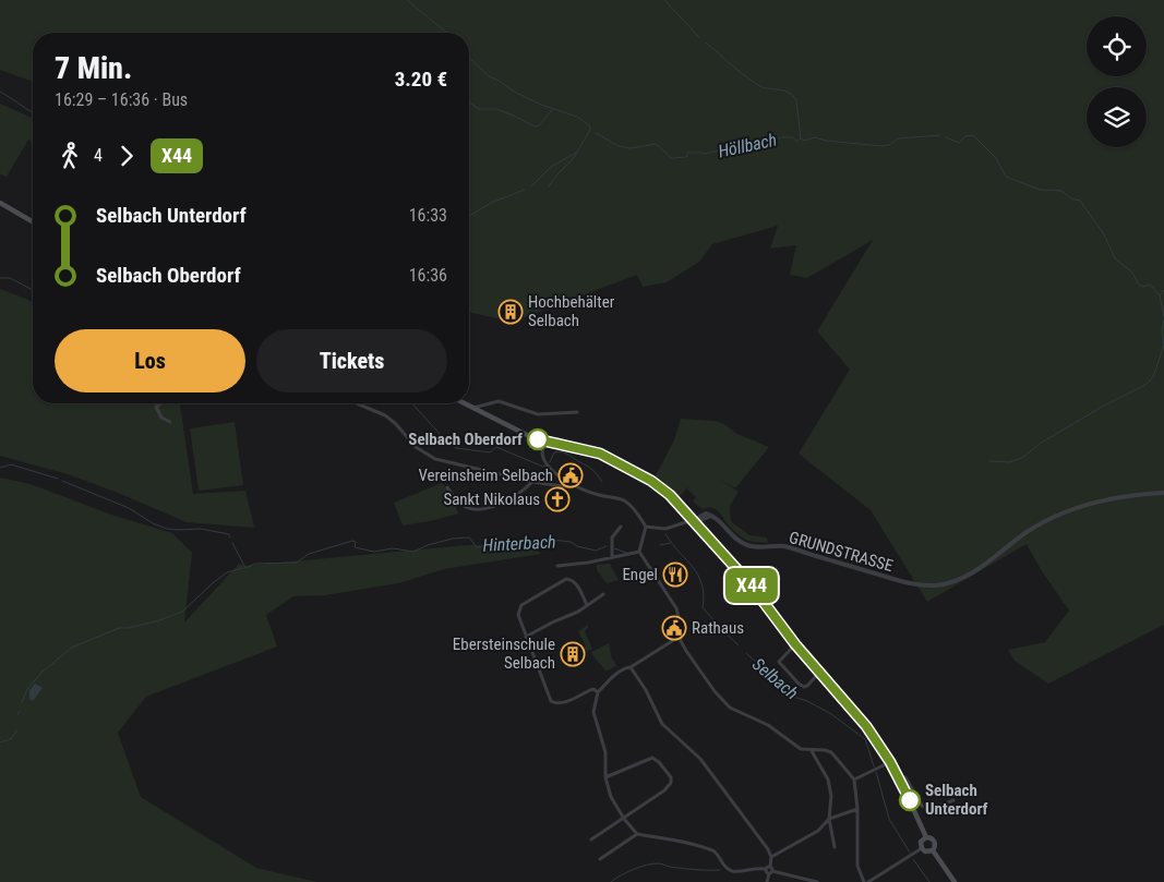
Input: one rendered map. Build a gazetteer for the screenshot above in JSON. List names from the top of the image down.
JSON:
{
  "streets": {
    "street": ["GRUNDSTRASSE"]
  },
  "water": ["Höllbach", "Hinterbach", "Selbach"],
  "places": {
    "building": ["Hochbehälter Selbach", "Ebersteinschule Selbach"],
    "other": ["Selbach Oberdorf", "Selbach Unterdorf"],
    "public building": ["Vereinsheim Selbach", "Rathaus"],
    "church": ["Sankt Nikolaus"],
    "restaurant": ["Engel"]
  },
  "lines": ["bus line X44"],
  "page": {
    "on_map": "X44",
    "heading": ["7 Min.", "16:29 – 16:36 · Bus", "3.20 €"],
    "legs": ["4", "X44"],
    "list": [
      {
        "name": "Selbach Unterdorf",
        "value": "16:33"
      },
      {
        "name": "Selbach Oberdorf",
        "value": "16:36"
      }
    ],
    "buttons": ["Los", "Tickets"]
  }
}
